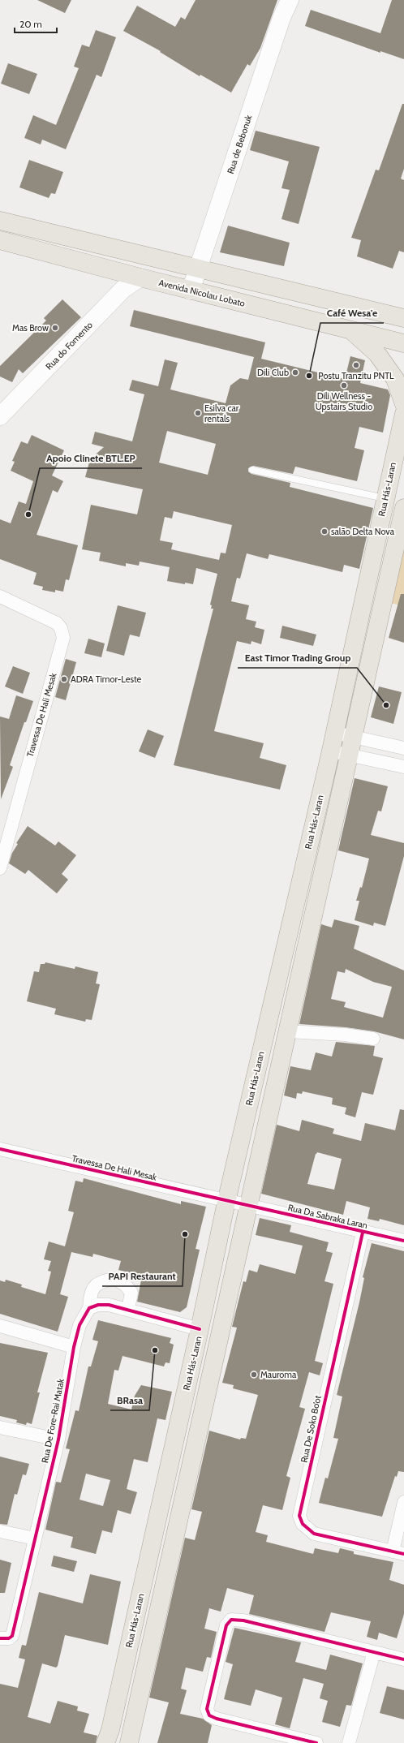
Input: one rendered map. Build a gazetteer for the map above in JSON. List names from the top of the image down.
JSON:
{
  "streets": {
    "main road": ["Avenida Nicolau Lobato", "Rua Hás-Laran"],
    "street": [
      "Rua de Bebonuk",
      "Rua do Fomento",
      "Travessa De Hali Mesak",
      "Rua Da Sabraka Laran",
      "Rua De Fore-Rai Matak",
      "Rua De Soko Bo’ot"
    ]
  },
  "crossings": [
    ["Rua de Bebonuk", "Avenida Nicolau Lobato"],
    ["Avenida Nicolau Lobato", "Rua do Fomento"],
    ["Rua Hás-Laran", "Travessa De Hali Mesak"],
    ["Travessa De Hali Mesak", "Rua Da Sabraka Laran"],
    ["Rua Da Sabraka Laran", "Rua De Soko Bo’ot"]
  ],
  "places": [
    "Mas Brow",
    "Postu Tranzitu PNTL",
    "Dili Club",
    "Café Wesa'e",
    "Dili Wellness - Upstairs Studio",
    "Esilva car rentals",
    "Apoio Clinete BTL.EP",
    "salão Delta Nova",
    "ADRA Timor-Leste",
    "East Timor Trading Group",
    "PAPI Restaurant",
    "BRasa",
    "Mauroma"
  ],
  "scale_bar": "20 m"
}
